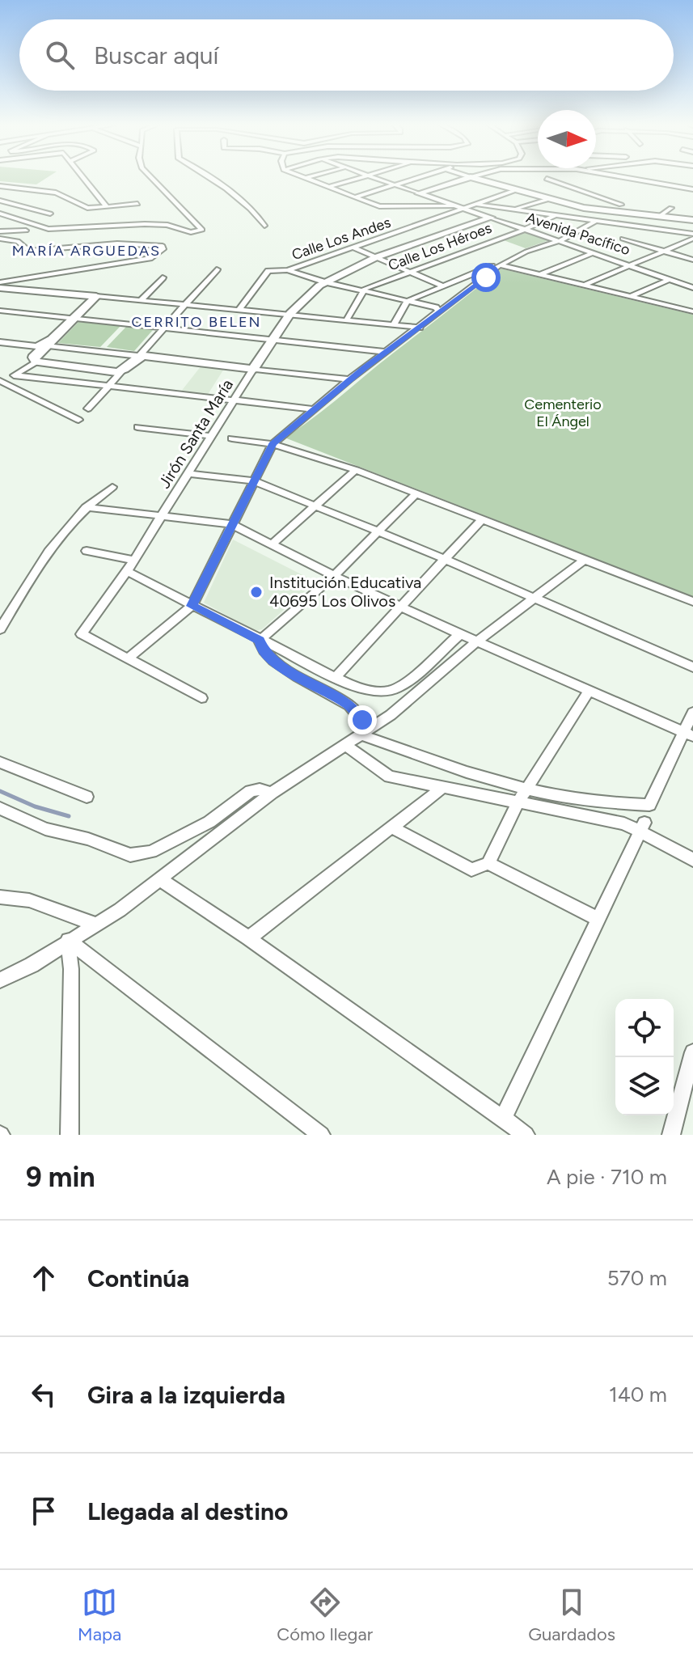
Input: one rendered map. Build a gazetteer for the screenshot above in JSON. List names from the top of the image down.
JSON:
{
  "streets": {
    "street": [
      "Avenida Pacífico",
      "Calle Los Andes",
      "Calle Los Héroes",
      "Jirón Santa María"
    ]
  },
  "crossings": [
    ["Avenida Pacífico", "Calle Los Andes"],
    ["Avenida Pacífico", "Calle Los Héroes"]
  ],
  "districts": ["MARÍA ARGUEDAS", "CERRITO BELEN"],
  "parks": ["Cementerio El Ángel"],
  "places": ["Institución Educativa 40695 Los Olivos"],
  "north": "right",
  "page": {
    "search": "Buscar aquí",
    "heading": ["9 min", "A pie · 710 m"],
    "list": [
      ["Continúa", "570 m"],
      ["Gira a la izquierda", "140 m"],
      "Llegada al destino"
    ],
    "nav": ["Mapa", "Cómo llegar", "Guardados"]
  }
}
